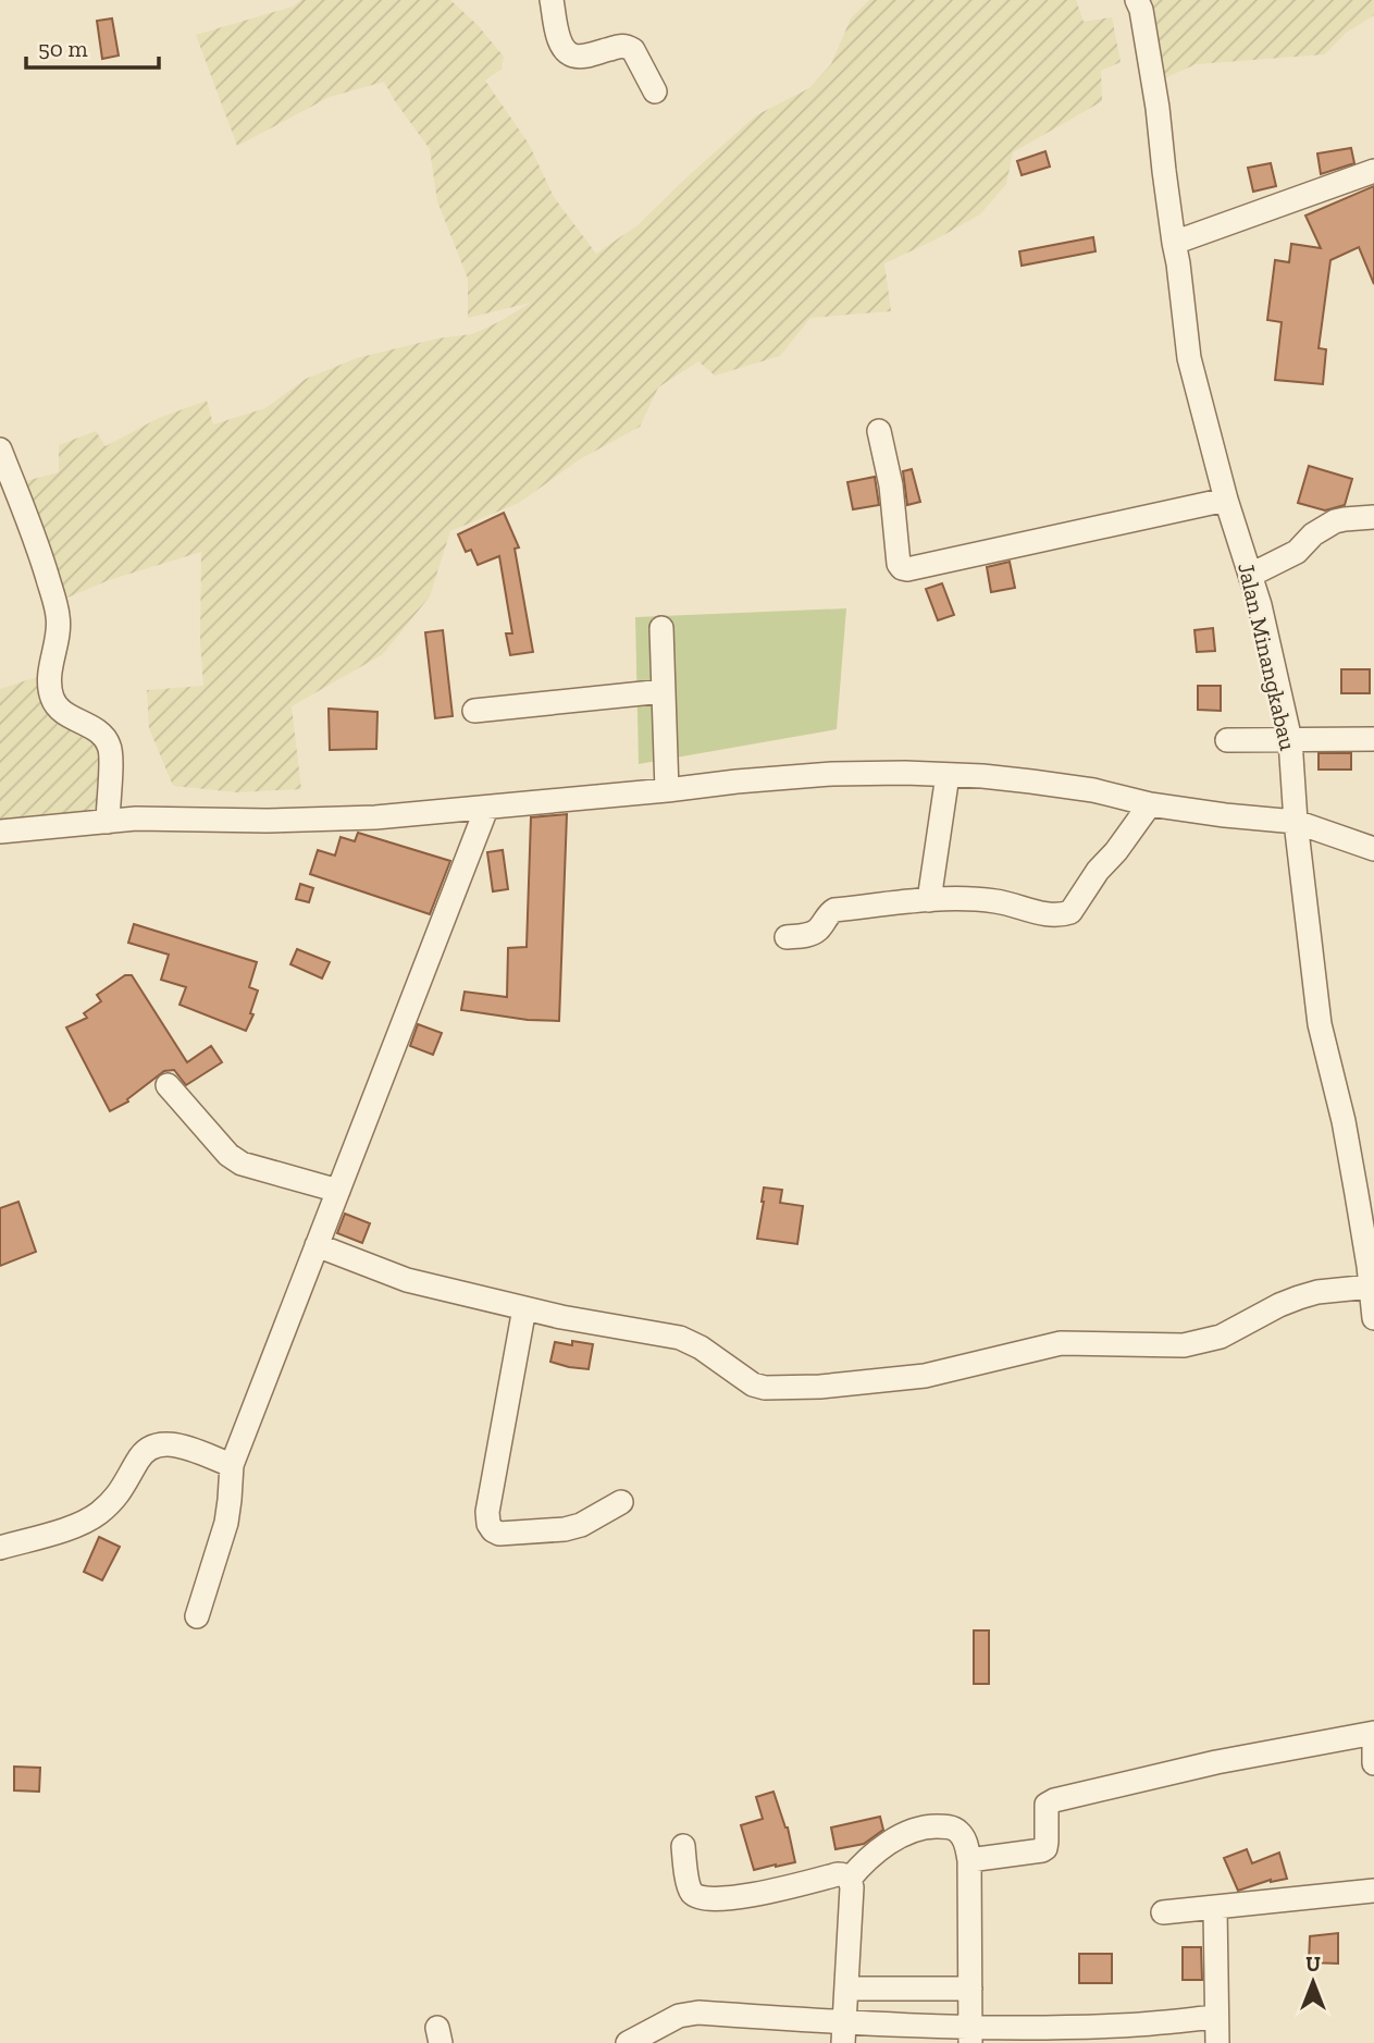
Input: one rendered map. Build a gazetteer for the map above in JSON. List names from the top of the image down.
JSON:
{
  "streets": {
    "street": ["Jalan Minangkabau"]
  },
  "scale_bar": "50 m",
  "north": "top"
}
